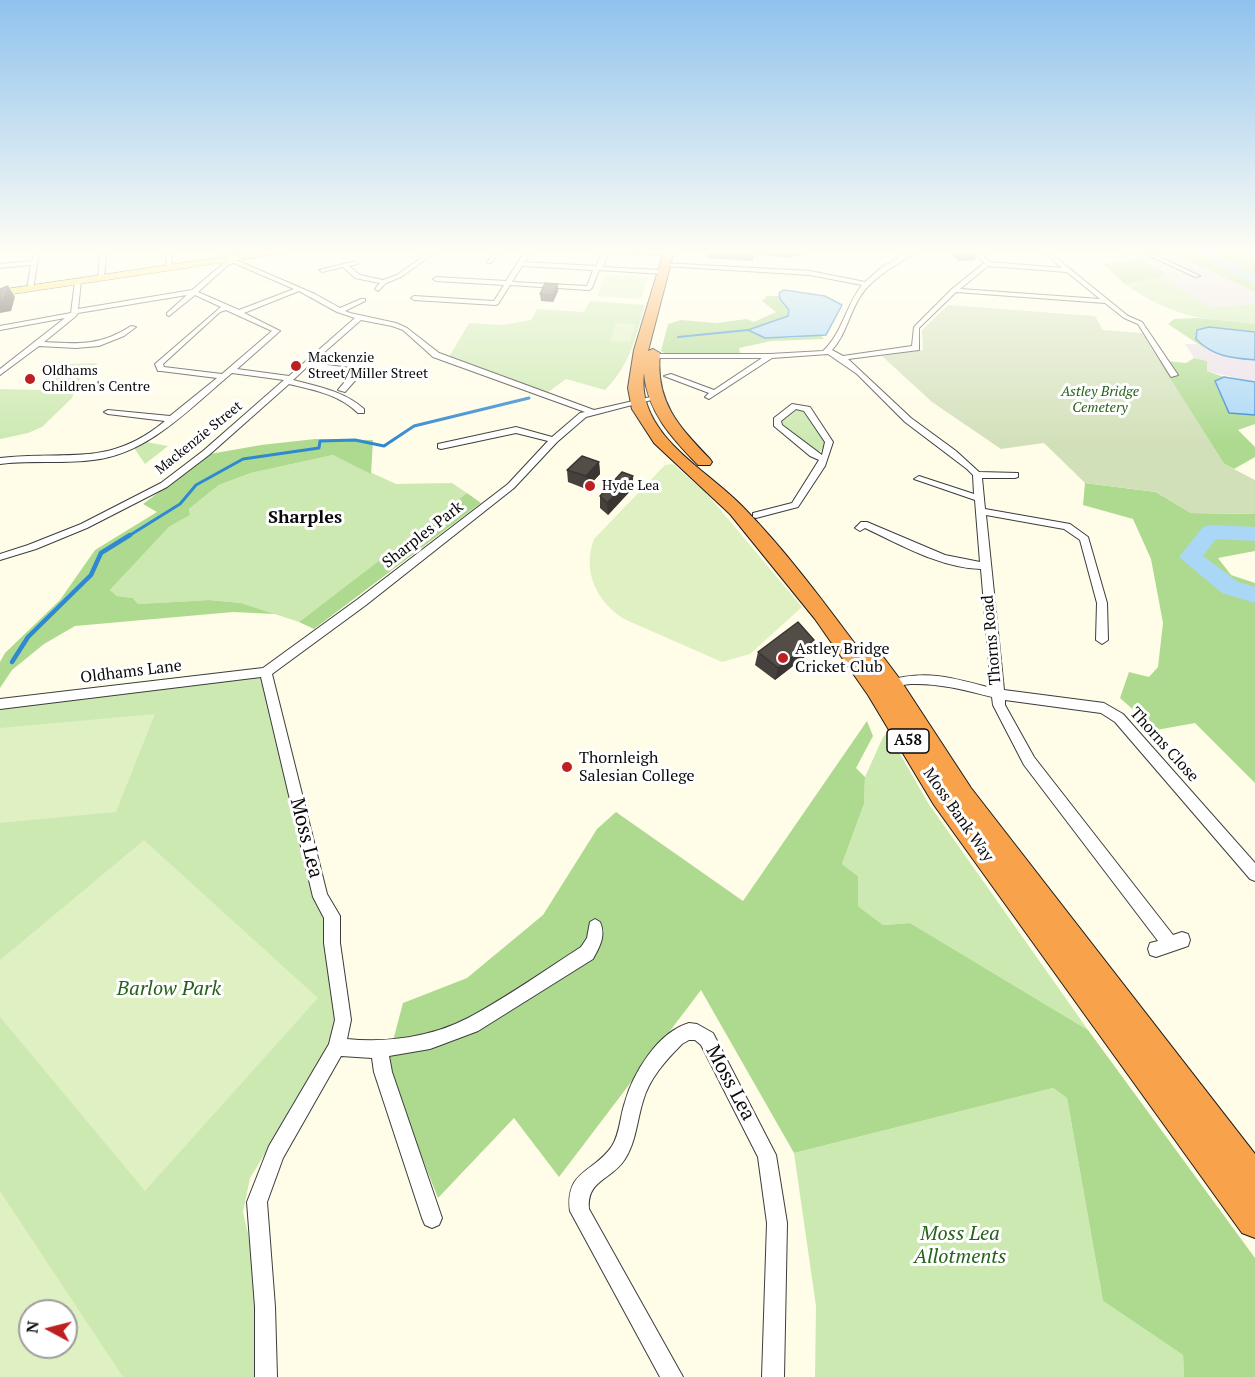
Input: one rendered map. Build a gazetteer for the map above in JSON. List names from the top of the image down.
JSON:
{
  "streets": {
    "highway": ["A58", "Moss Bank Way"],
    "street": [
      "Mackenzie Street",
      "Sharples Park",
      "Thorns Road",
      "Oldhams Lane",
      "Thorns Close",
      "Moss Lea"
    ]
  },
  "crossings": [
    ["Sharples Park", "Oldhams Lane"],
    ["Sharples Park", "Moss Lea"],
    ["Thorns Road", "Thorns Close"],
    ["Oldhams Lane", "Moss Lea"],
    ["Thorns Close", "Moss Bank Way"]
  ],
  "districts": ["Sharples"],
  "parks": ["Astley Bridge Cemetery", "Barlow Park", "Moss Lea Allotments"],
  "places": [
    "Mackenzie Street/Miller Street",
    "Oldhams Children's Centre",
    "Hyde Lea",
    "Astley Bridge Cricket Club",
    "Thornleigh Salesian College"
  ],
  "north": "left"
}
